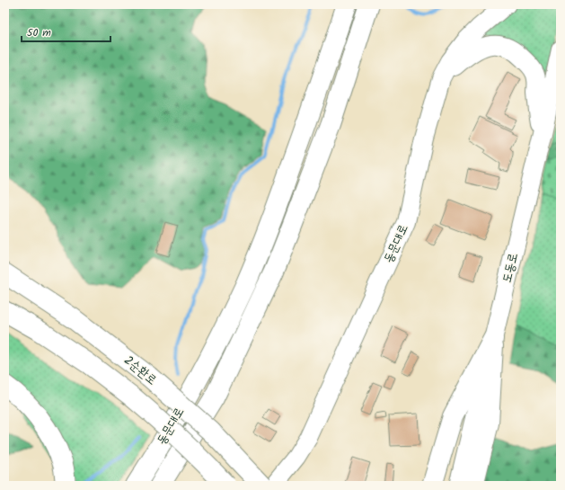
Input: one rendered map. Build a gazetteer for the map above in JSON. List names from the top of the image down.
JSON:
{
  "streets": {
    "main road": ["동문대로", "도동로", "2순환로"]
  },
  "scale_bar": "50 m"
}
